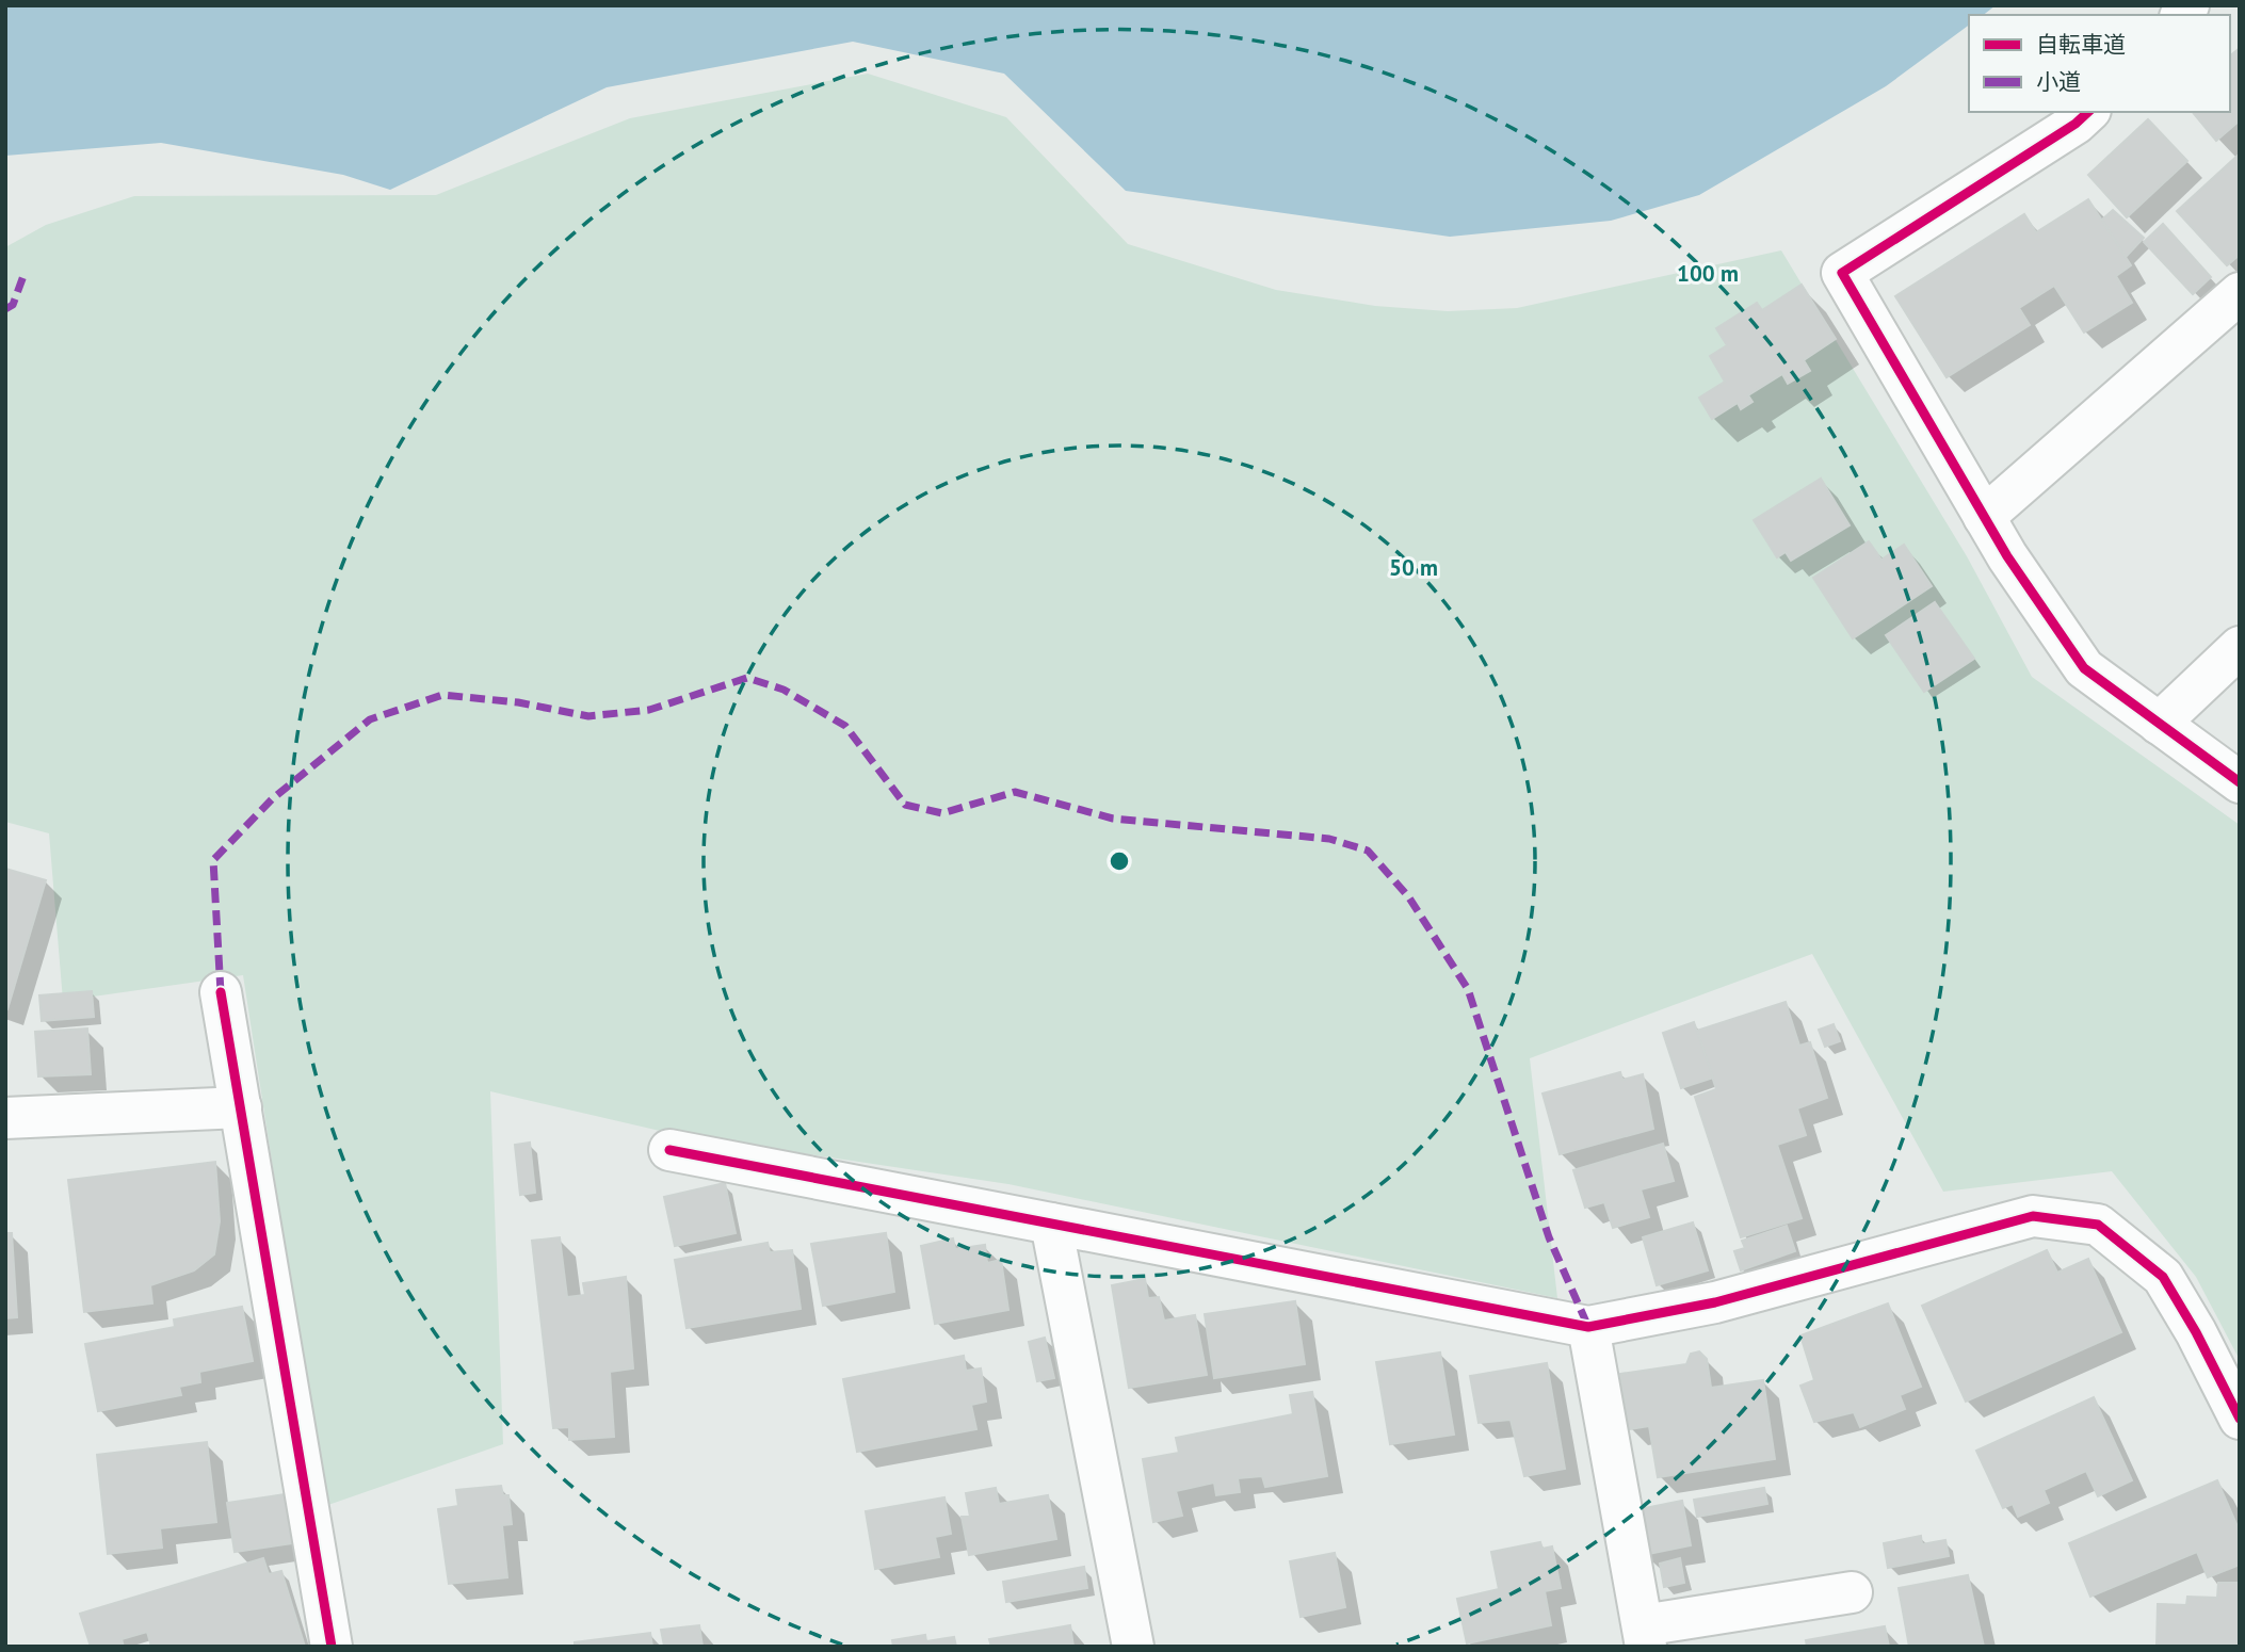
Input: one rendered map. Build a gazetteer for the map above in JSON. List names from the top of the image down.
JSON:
{
  "legend": ["自転車道", "小道"],
  "rings": ["100 m", "50 m"]
}
